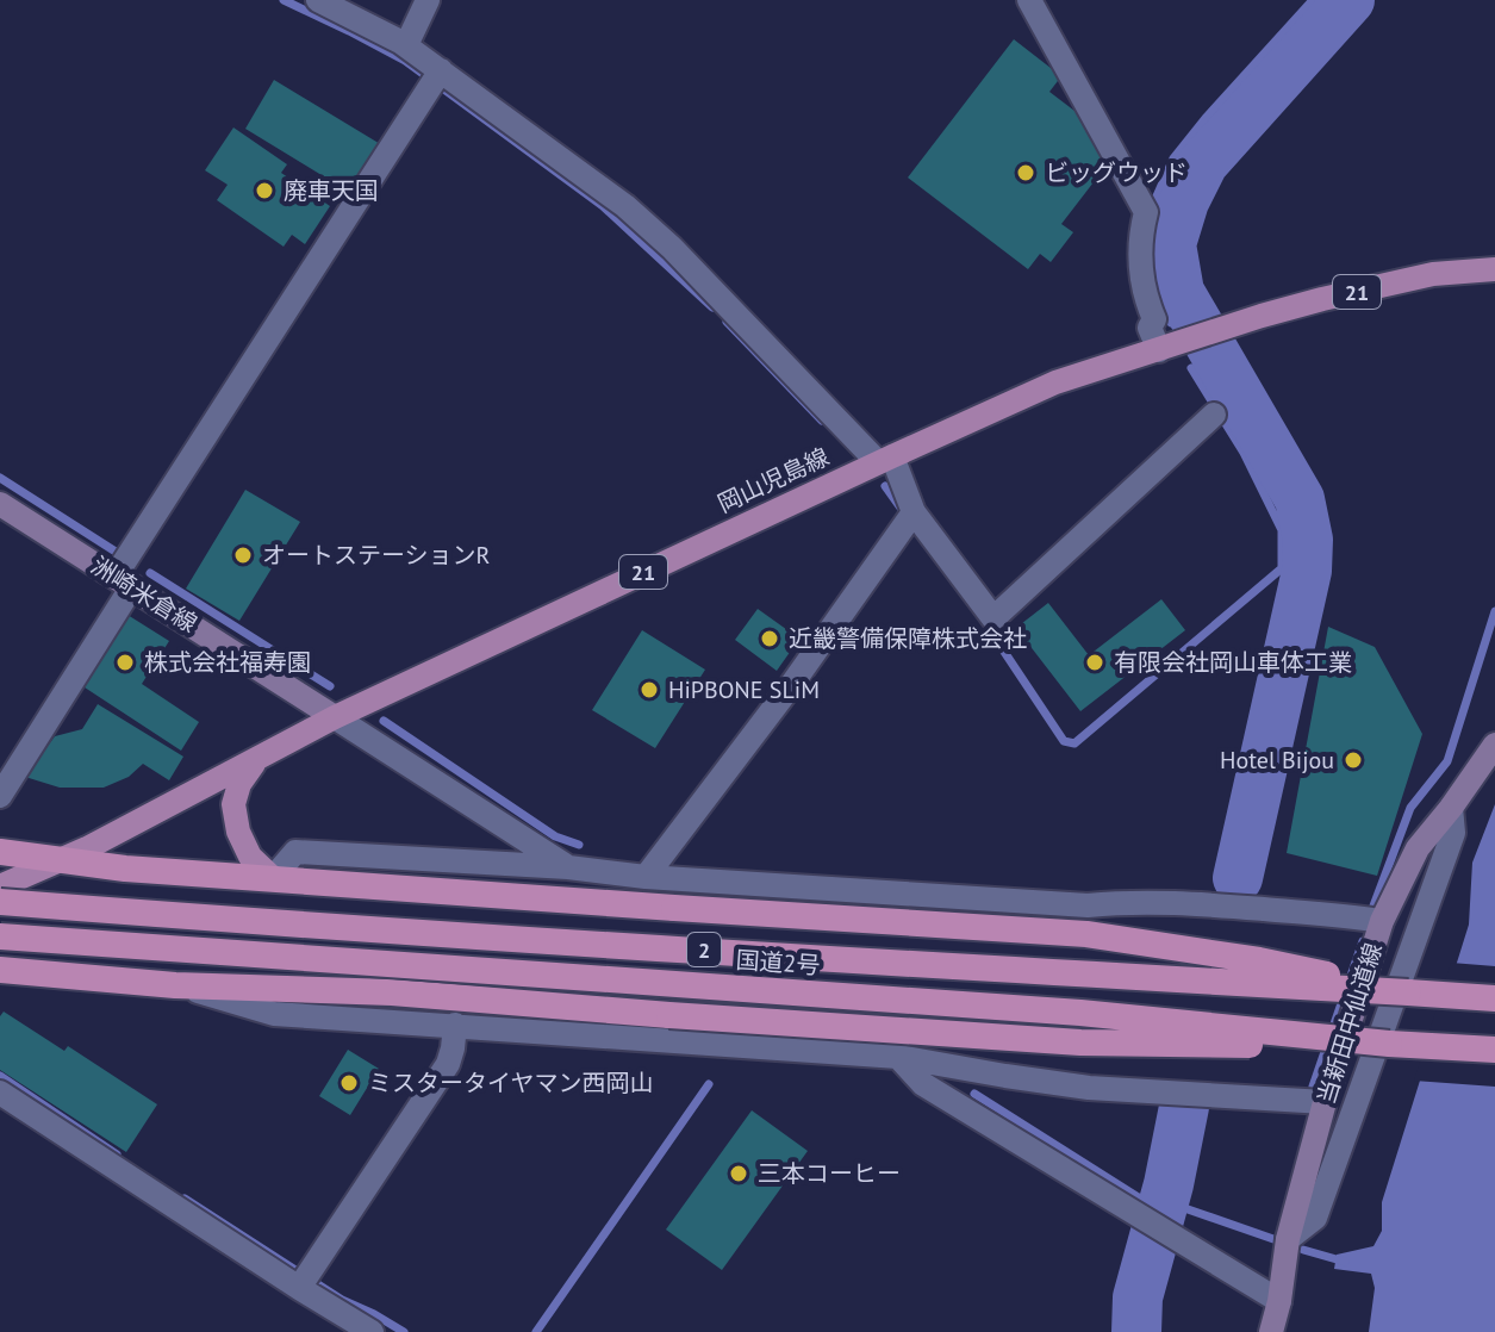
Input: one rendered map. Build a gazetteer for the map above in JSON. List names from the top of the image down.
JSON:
{
  "streets": {
    "highway": ["2", "国道2号"],
    "main road": [
      "21",
      "岡山児島線",
      "洲崎米倉線",
      "当新田中仙道線"
    ]
  },
  "crossings": [
    ["岡山児島線", "洲崎米倉線"]
  ],
  "places": [
    "ビッグウッド",
    "廃車天国",
    "オートステーションR",
    "近畿警備保障株式会社",
    "株式会社福寿園",
    "有限会社岡山車体工業",
    "HiPBONE SLiM",
    "Hotel Bijou",
    "ミスタータイヤマン西岡山",
    "三本コーヒー"
  ]
}
